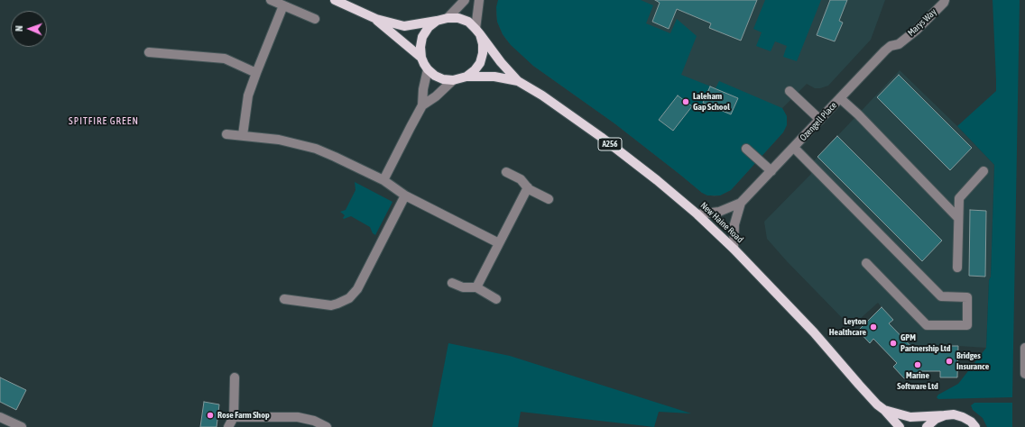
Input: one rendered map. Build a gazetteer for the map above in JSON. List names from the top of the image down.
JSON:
{
  "streets": {
    "main road": ["A256", "New Haine Road"],
    "street": ["Marys Way", "Ozengell Place"]
  },
  "crossings": [
    ["Marys Way", "Ozengell Place"],
    ["Ozengell Place", "New Haine Road"]
  ],
  "districts": ["SPITFIRE GREEN"],
  "places": [
    "Laleham Gap School",
    "Leyton Healthcare",
    "GPM Partnership Ltd",
    "Bridges Insurance",
    "Marine Software Ltd",
    "Rose Farm Shop"
  ],
  "north": "left"
}
